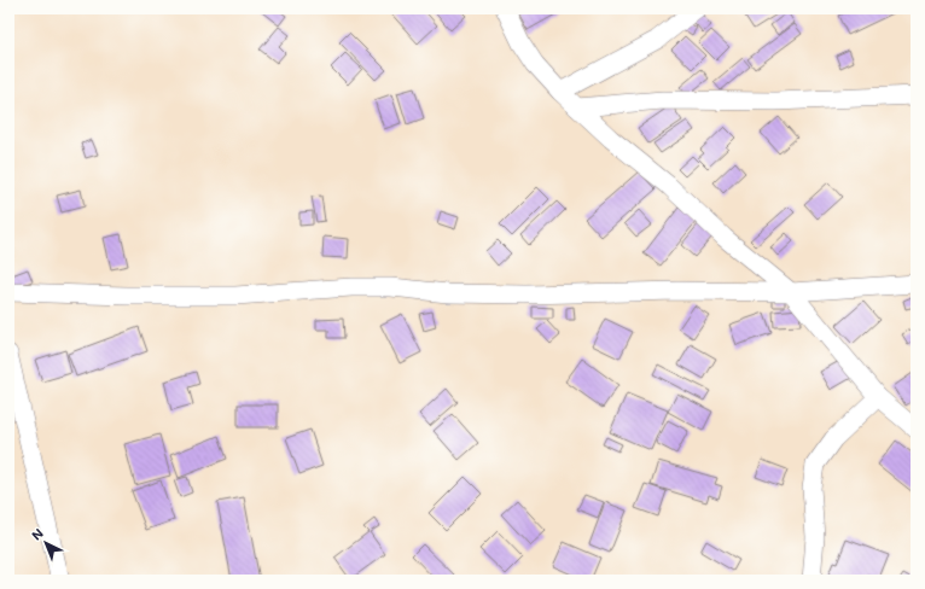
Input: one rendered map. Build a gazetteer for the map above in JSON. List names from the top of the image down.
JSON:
{
  "north": "top left"
}
